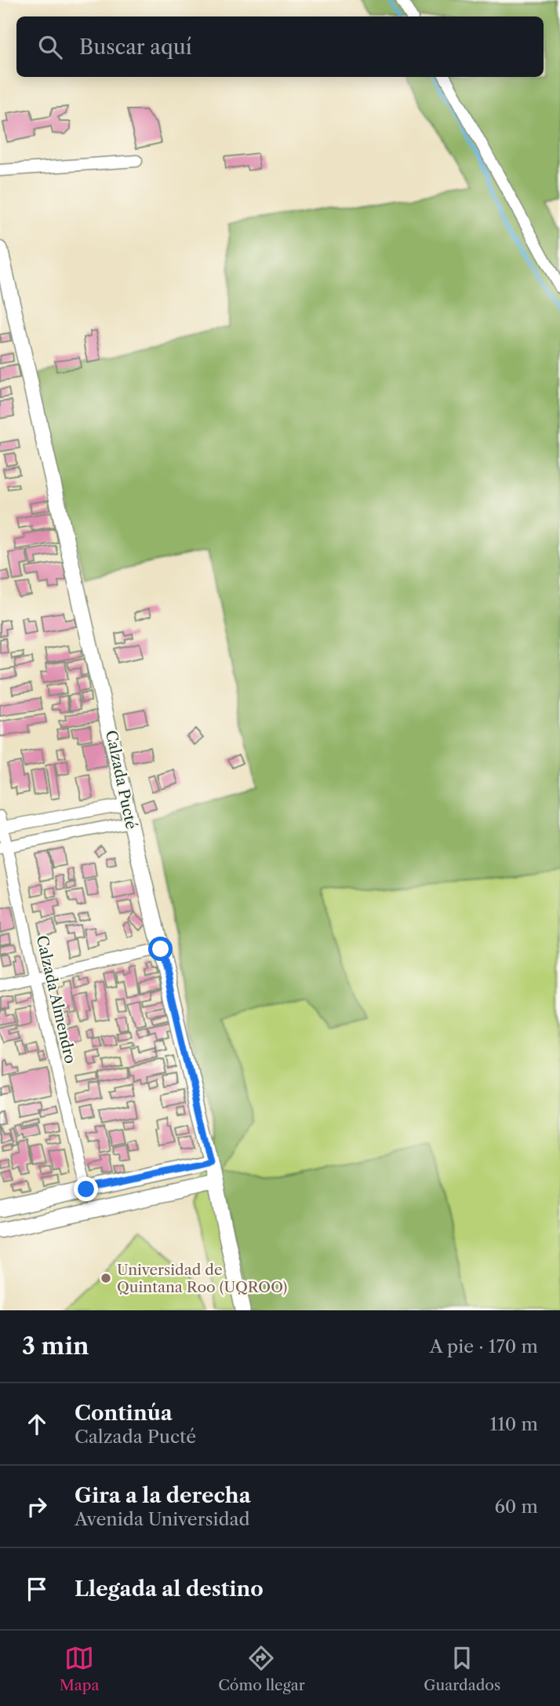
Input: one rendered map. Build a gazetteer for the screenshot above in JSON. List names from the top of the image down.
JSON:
{
  "streets": {
    "street": ["Calzada Pucté", "Calzada Almendro"]
  },
  "places": ["Universidad de Quintana Roo (UQROO)"],
  "page": {
    "search": "Buscar aquí",
    "heading": ["3 min", "A pie · 170 m"],
    "list": [
      ["Continúa", "Calzada Pucté", "110 m"],
      ["Gira a la derecha", "Avenida Universidad", "60 m"],
      "Llegada al destino"
    ],
    "nav": ["Mapa", "Cómo llegar", "Guardados"]
  }
}
